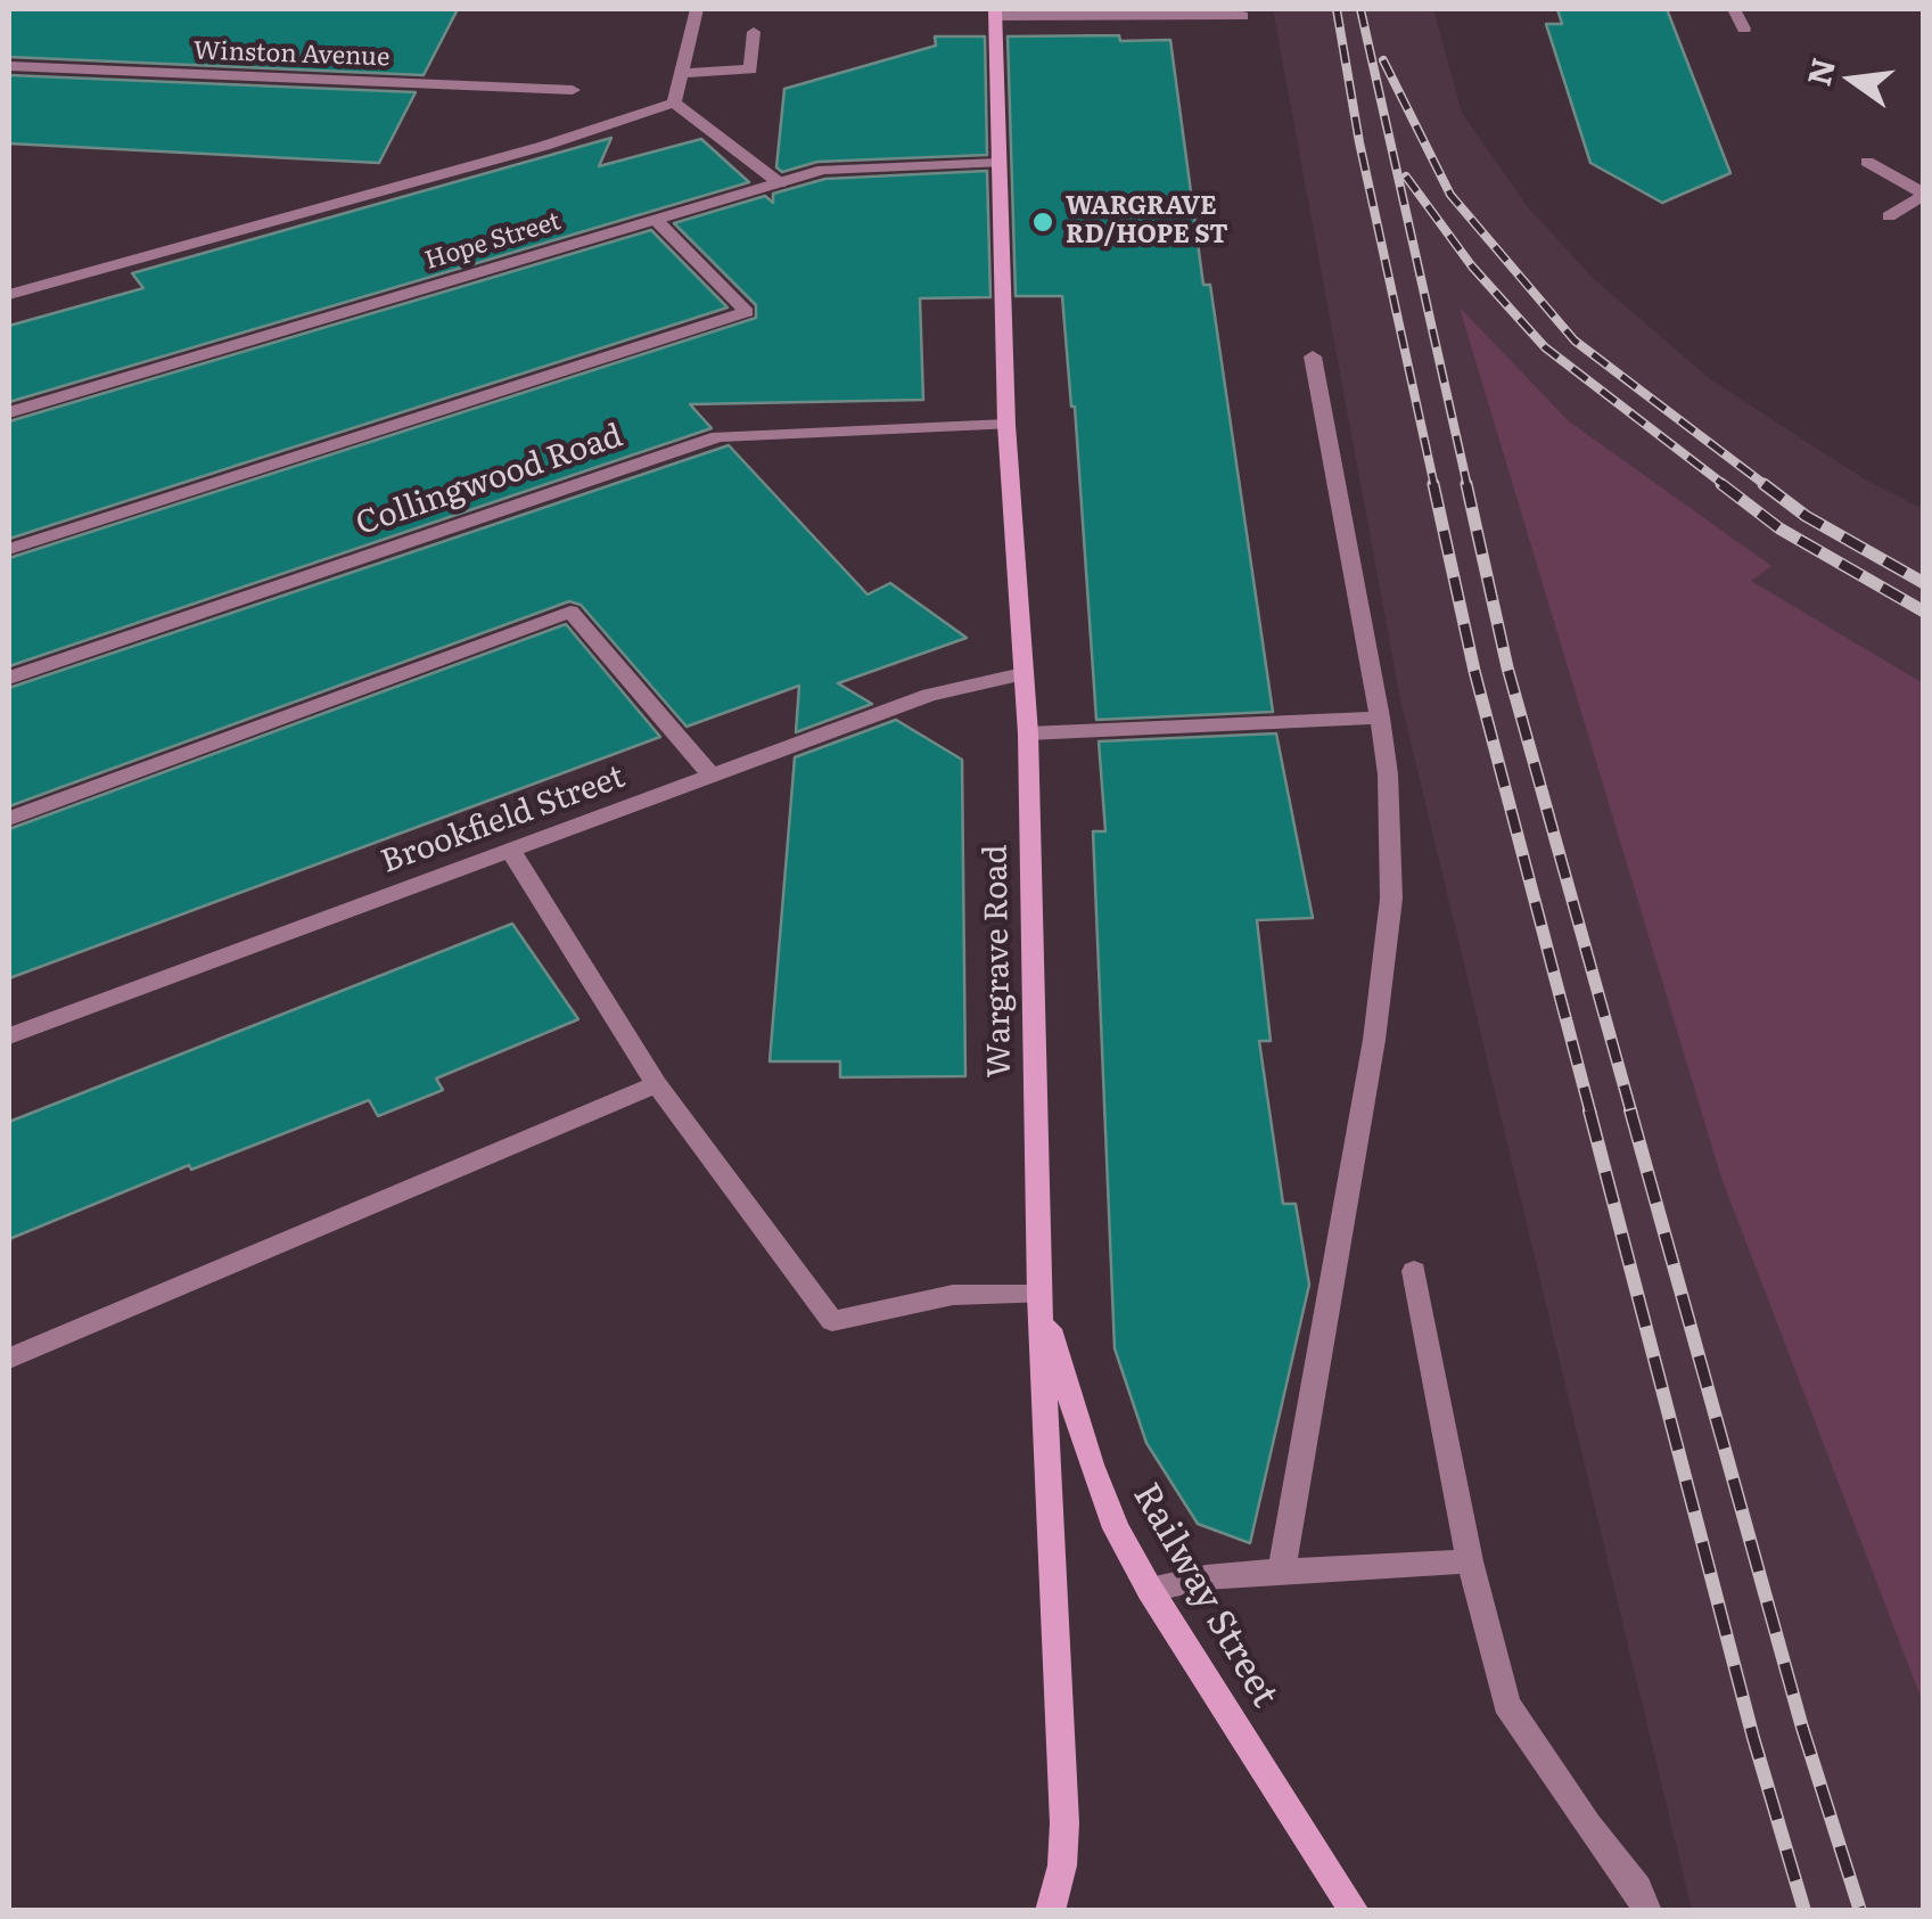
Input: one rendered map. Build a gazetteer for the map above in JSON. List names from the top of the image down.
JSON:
{
  "streets": {
    "street": [
      "Winston Avenue",
      "Hope Street",
      "Collingwood Road",
      "Brookfield Street",
      "Wargrave Road",
      "Railway Street"
    ]
  },
  "crossings": [
    ["Hope Street", "Wargrave Road"],
    ["Collingwood Road", "Wargrave Road"],
    ["Brookfield Street", "Wargrave Road"],
    ["Wargrave Road", "Railway Street"]
  ],
  "places": ["WARGRAVE RD/HOPE ST"],
  "north": "left"
}
